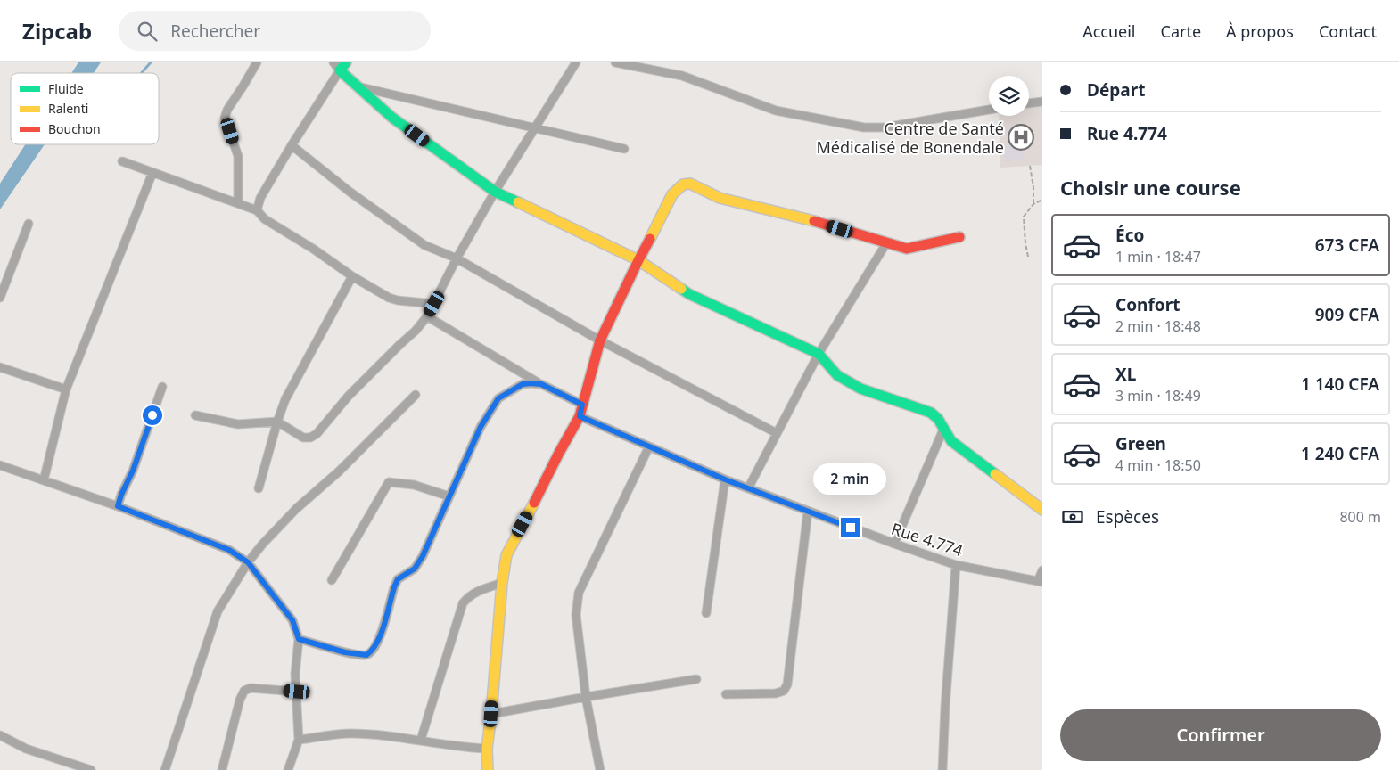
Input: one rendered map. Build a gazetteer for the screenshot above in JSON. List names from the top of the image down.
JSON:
{
  "streets": {
    "street": ["Rue 4.774"]
  },
  "places": {
    "hospital": ["Centre de Santé Médicalisé de Bonendale"]
  },
  "legend": ["Fluide", "Ralenti", "Bouchon"],
  "page": {
    "header": "Zipcab",
    "search": "Rechercher",
    "nav": [
      "Accueil",
      "Carte",
      "À propos",
      "Contact"
    ],
    "banner": ["Départ", "Rue 4.774"],
    "heading": "Choisir une course",
    "list": [
      {
        "name": "Éco",
        "note": "1 min · 18:47",
        "value": "673 CFA"
      },
      {
        "name": "Confort",
        "note": "2 min · 18:48",
        "value": "909 CFA"
      },
      {
        "name": "XL",
        "note": "3 min · 18:49",
        "value": "1 140 CFA"
      },
      {
        "name": "Green",
        "note": "4 min · 18:50",
        "value": "1 240 CFA"
      }
    ],
    "bubble": "2 min",
    "pay": ["Espèces", "800 m"],
    "buttons": "Confirmer"
  }
}
